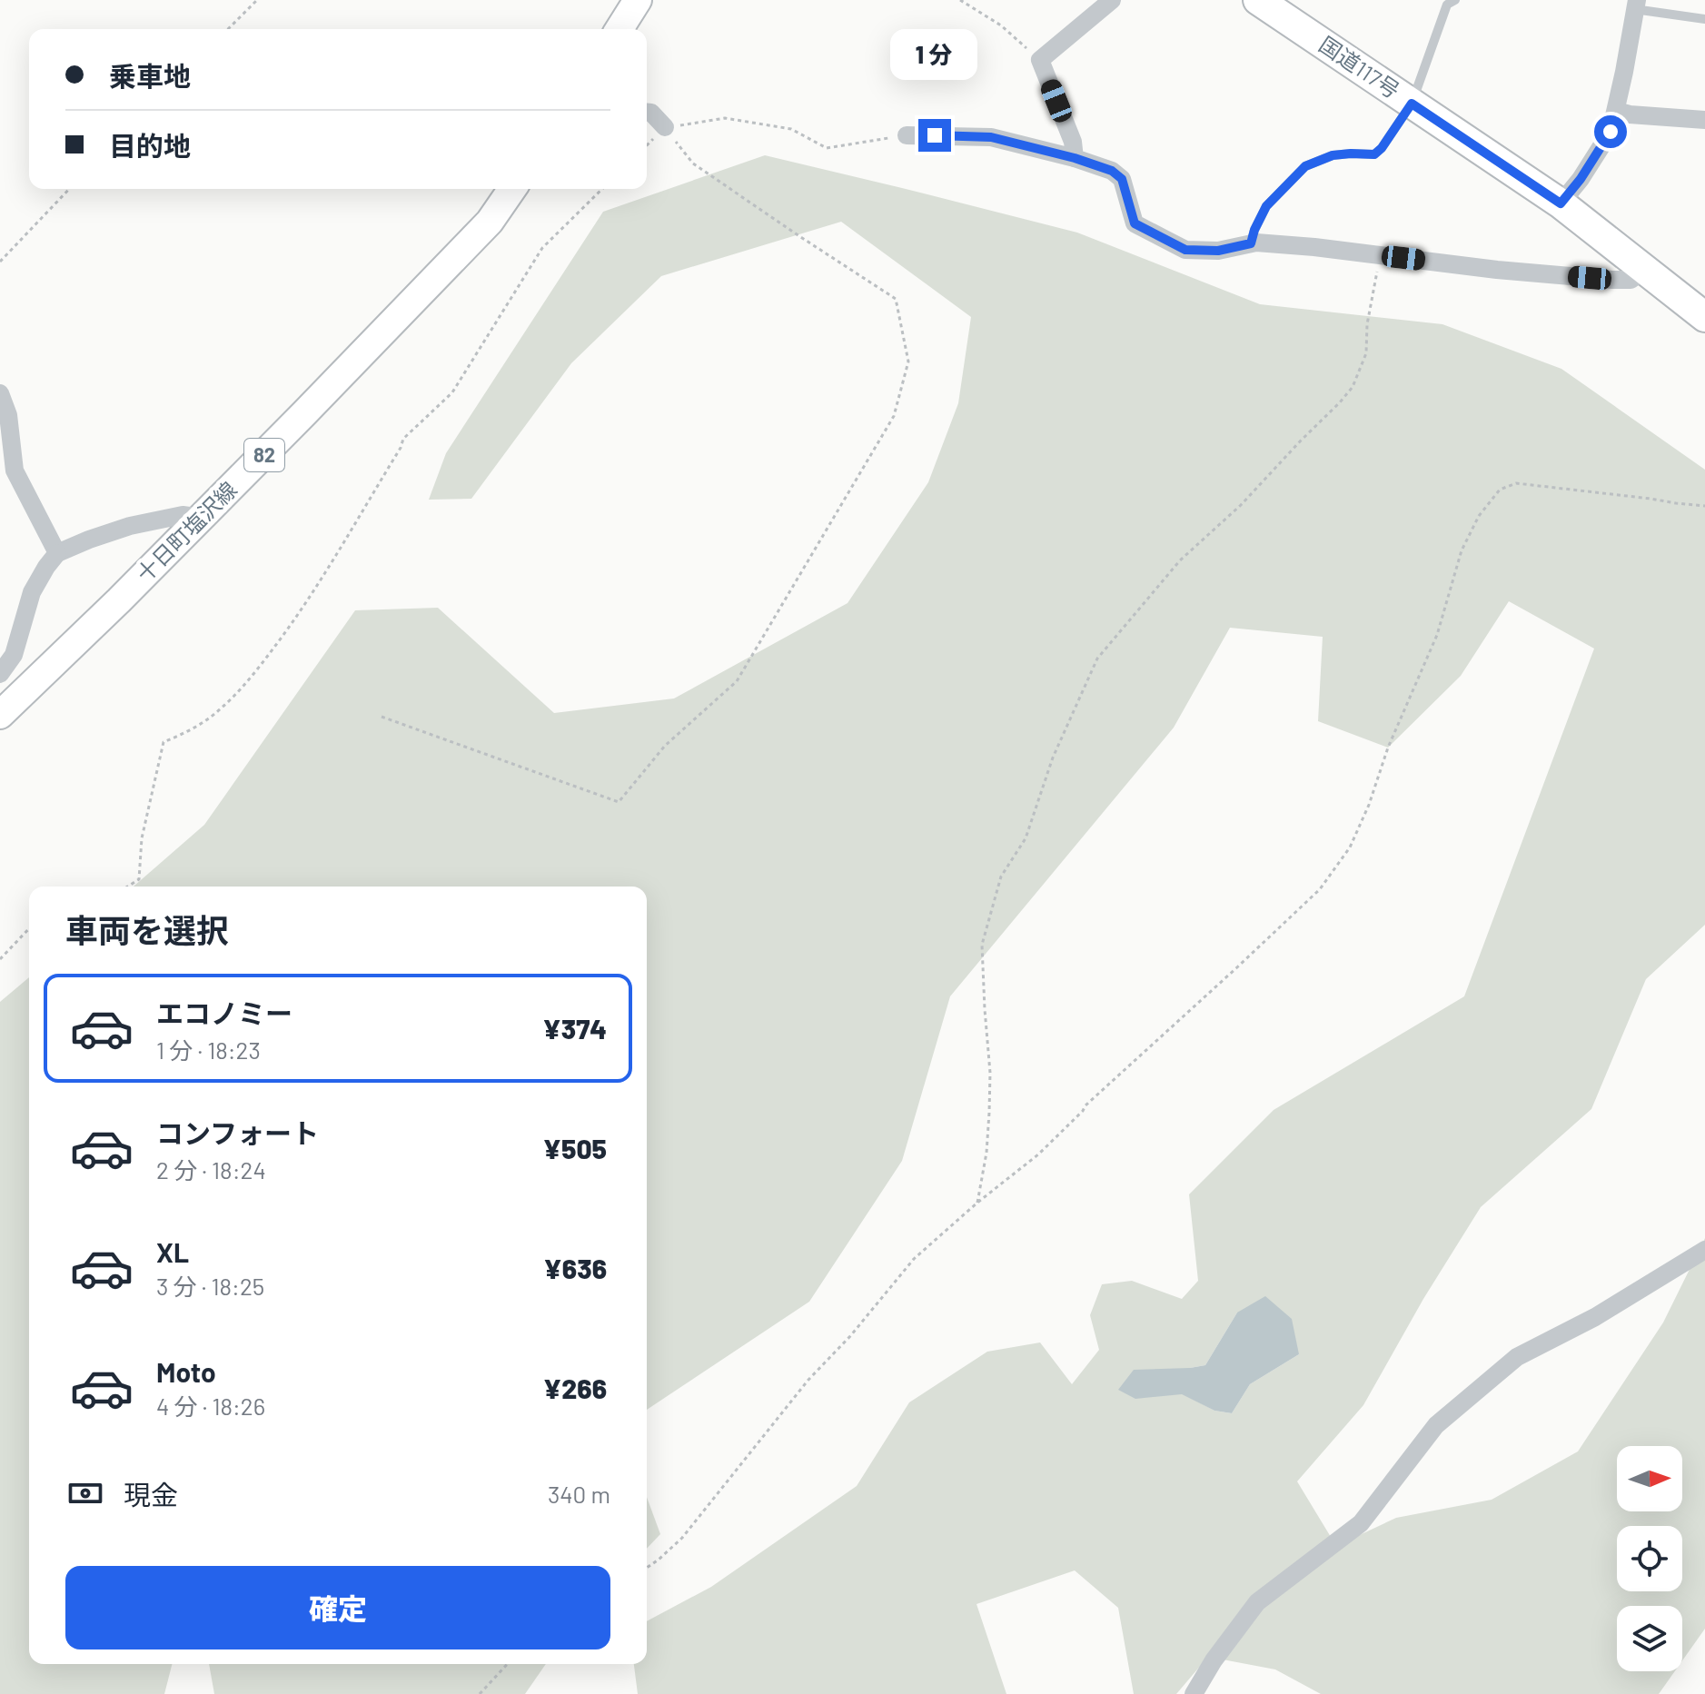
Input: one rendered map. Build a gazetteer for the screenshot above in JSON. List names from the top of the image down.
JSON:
{
  "streets": {
    "highway": ["国道117号"],
    "main road": ["82", "十日町塩沢線"]
  },
  "north": "right",
  "page": {
    "bubble": "1 分",
    "banner": ["乗車地", "目的地"],
    "heading": "車両を選択",
    "list": [
      {
        "name": "エコノミー",
        "note": "1 分 · 18:23",
        "value": "¥374"
      },
      {
        "name": "コンフォート",
        "note": "2 分 · 18:24",
        "value": "¥505"
      },
      {
        "name": "XL",
        "note": "3 分 · 18:25",
        "value": "¥636"
      },
      {
        "name": "Moto",
        "note": "4 分 · 18:26",
        "value": "¥266"
      }
    ],
    "pay": ["現金", "340 m"],
    "buttons": "確定"
  }
}
